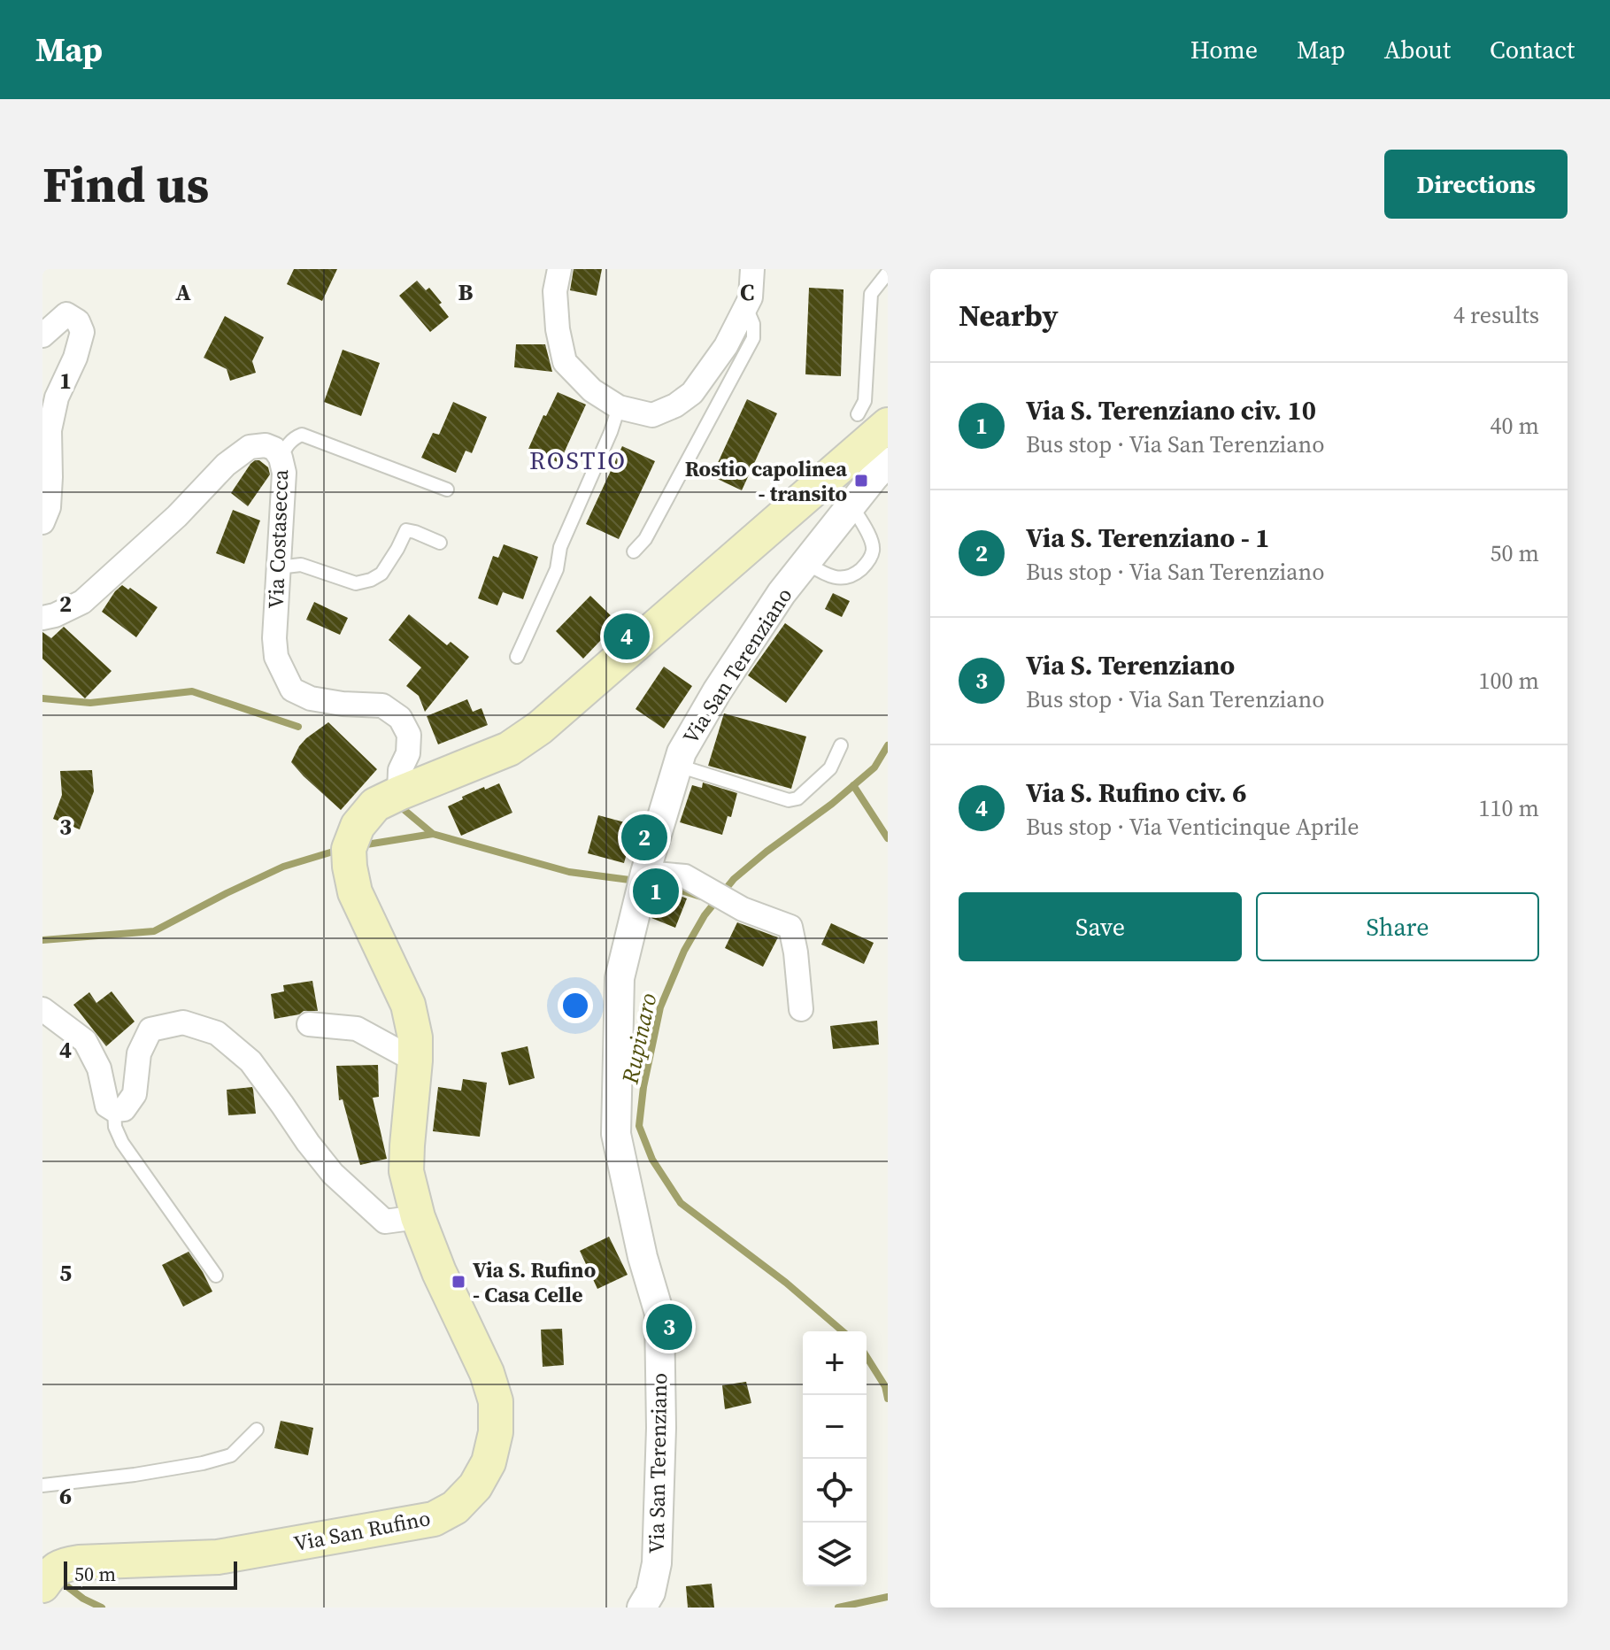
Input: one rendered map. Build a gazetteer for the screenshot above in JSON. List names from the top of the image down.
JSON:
{
  "streets": {
    "main road": ["Via San Rufino"],
    "street": ["Via Costasecca", "Via San Terenziano"]
  },
  "crossings": [
    ["Via Costasecca", "Via San Rufino"]
  ],
  "districts": ["ROSTIO"],
  "water": ["Rupinaro"],
  "places": {
    "transit": ["Rostio capolinea - transito", "Via S. Rufino - Casa Celle"]
  },
  "scale_bar": "50 m",
  "page": {
    "header": "Map",
    "nav": [
      "Home",
      "Map",
      "About",
      "Contact"
    ],
    "buttons": [
      "Directions",
      ["Save", "Share"]
    ],
    "title": "Find us",
    "heading": ["Nearby", "4 results"],
    "list": [
      {
        "mark": "1",
        "name": "Via S. Terenziano civ. 10",
        "note": "Bus stop · Via San Terenziano",
        "value": "40 m"
      },
      {
        "mark": "2",
        "name": "Via S. Terenziano - 1",
        "note": "Bus stop · Via San Terenziano",
        "value": "50 m"
      },
      {
        "mark": "3",
        "name": "Via S. Terenziano",
        "note": "Bus stop · Via San Terenziano",
        "value": "100 m"
      },
      {
        "mark": "4",
        "name": "Via S. Rufino civ. 6",
        "note": "Bus stop · Via Venticinque Aprile",
        "value": "110 m"
      }
    ],
    "pins": [
      "4",
      "2",
      "1",
      "3"
    ],
    "map_buttons": ["+", "−"],
    "scale": "50 m"
  },
  "grid": {
    "columns": ["A", "B", "C"],
    "rows": [
      "1",
      "2",
      "3",
      "4",
      "5",
      "6"
    ]
  }
}
